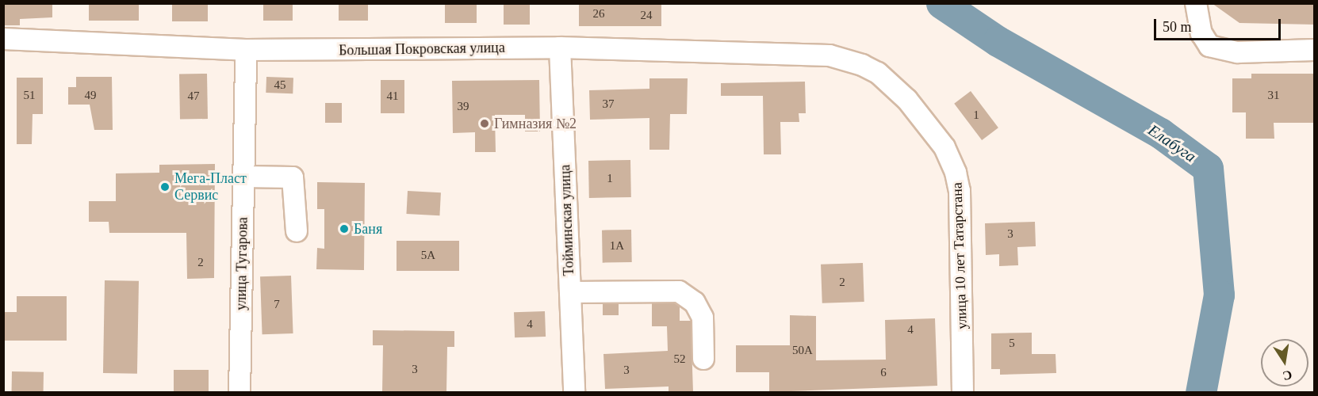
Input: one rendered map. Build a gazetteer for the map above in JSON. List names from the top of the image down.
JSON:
{
  "streets": {
    "street": [
      "Большая Покровская улица",
      "Тойминская улица",
      "улица 10 лет Татарстана",
      "улица Тугарова"
    ]
  },
  "crossings": [
    ["Большая Покровская улица", "Тойминская улица"],
    ["Большая Покровская улица", "улица 10 лет Татарстана"],
    ["Большая Покровская улица", "улица Тугарова"]
  ],
  "water": ["Елабуга"],
  "places": ["Гимназия №2", "Мега-Пласт Сервис", "Баня"],
  "house_numbers": [
    "26",
    "24",
    "45",
    "51",
    "49",
    "31",
    "47",
    "41",
    "37",
    "39",
    "1",
    "1",
    "3",
    "1А",
    "5А",
    "2",
    "2",
    "7",
    "4",
    "4",
    "5",
    "50А",
    "52",
    "3",
    "3",
    "6"
  ],
  "scale_bar": "50 m",
  "north": "bottom"
}
